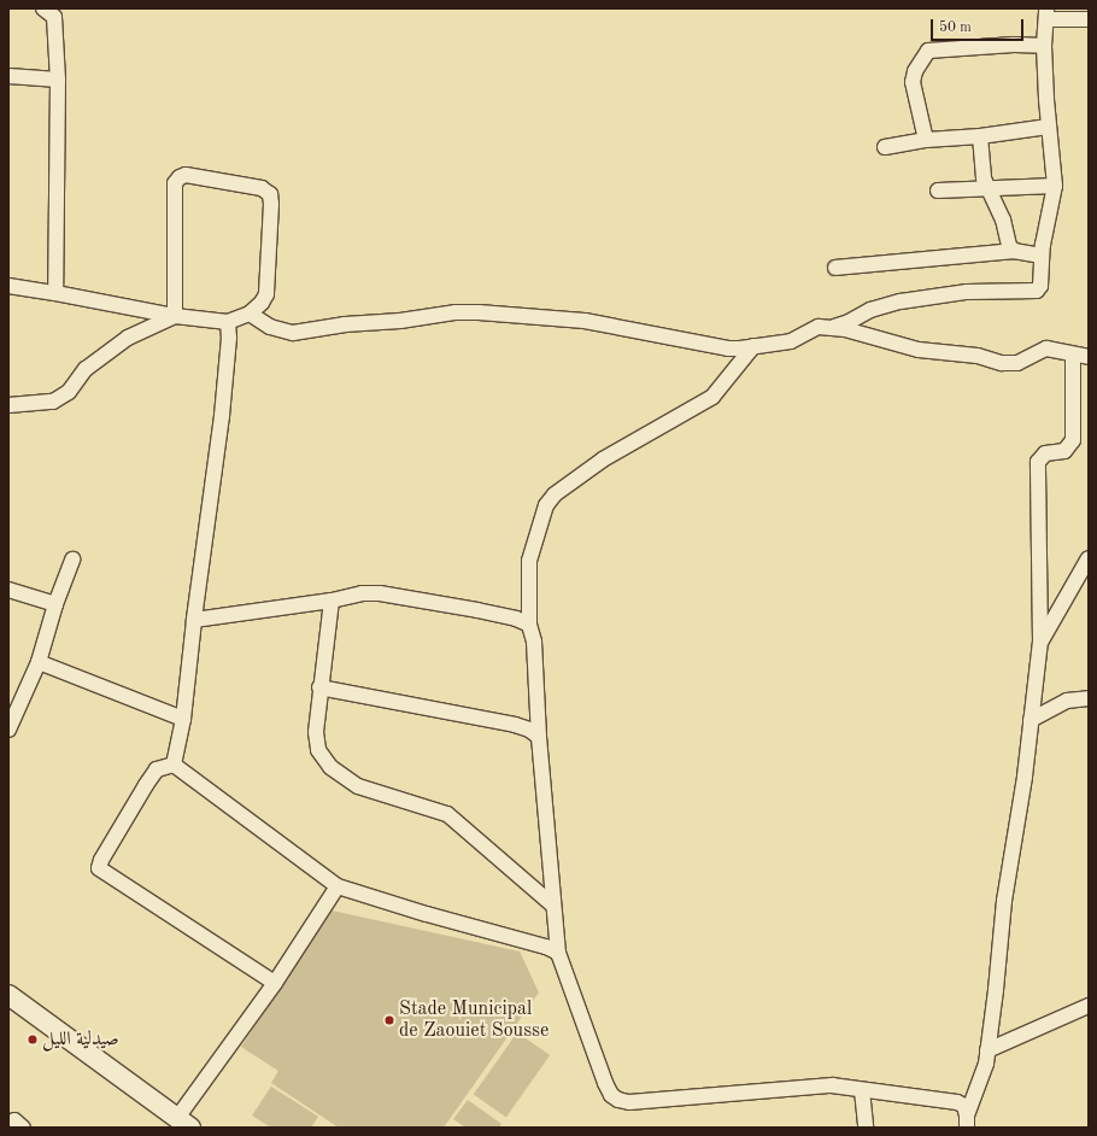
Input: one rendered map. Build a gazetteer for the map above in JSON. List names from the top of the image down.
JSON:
{
  "places": ["Stade Municipal de Zaouiet Sousse", "صيدلية الليل"],
  "scale_bar": "50 m"
}
